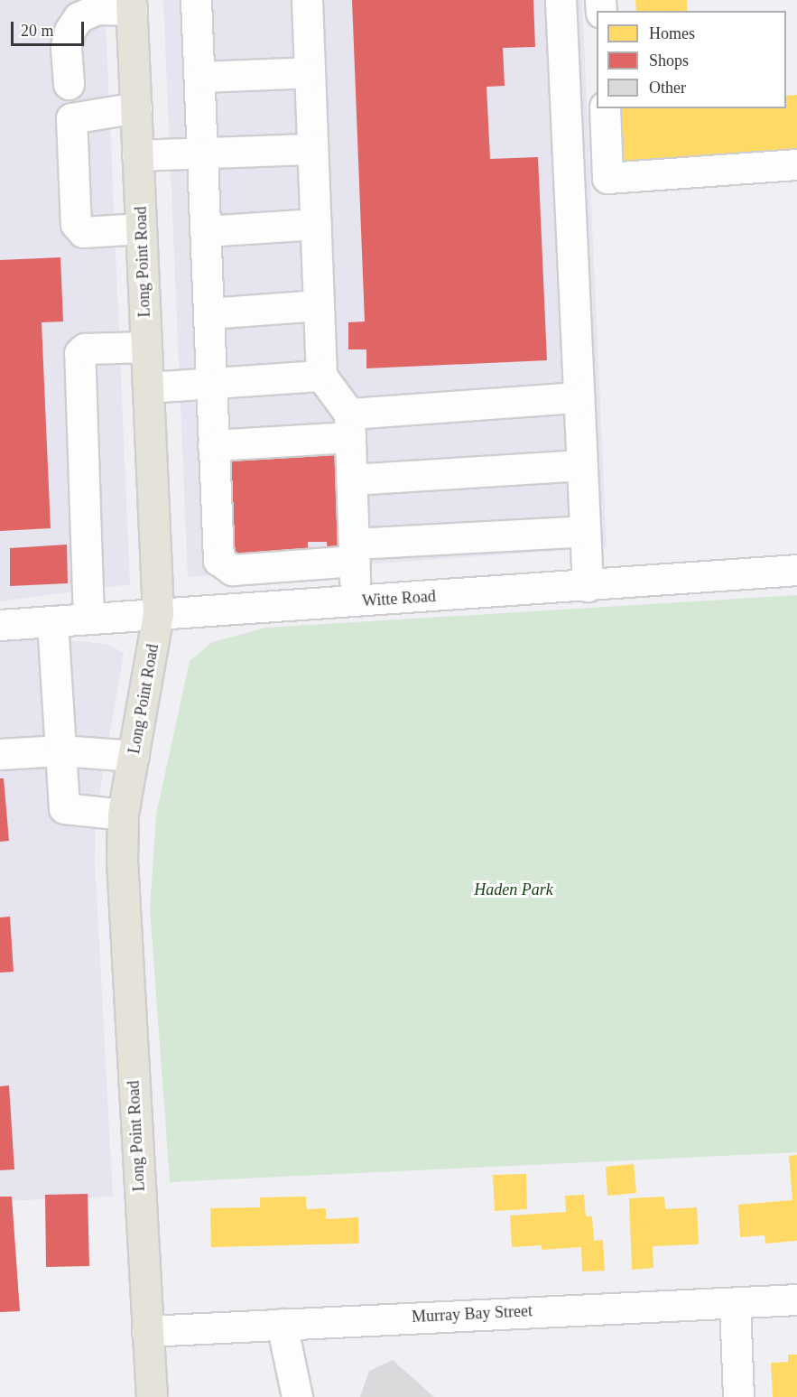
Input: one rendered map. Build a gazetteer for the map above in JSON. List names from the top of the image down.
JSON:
{
  "streets": {
    "main road": ["Long Point Road"],
    "street": ["Witte Road", "Murray Bay Street"]
  },
  "crossings": [
    ["Long Point Road", "Witte Road"],
    ["Long Point Road", "Murray Bay Street"]
  ],
  "parks": ["Haden Park"],
  "legend": ["Homes", "Shops", "Other"],
  "scale_bar": "20 m"
}
